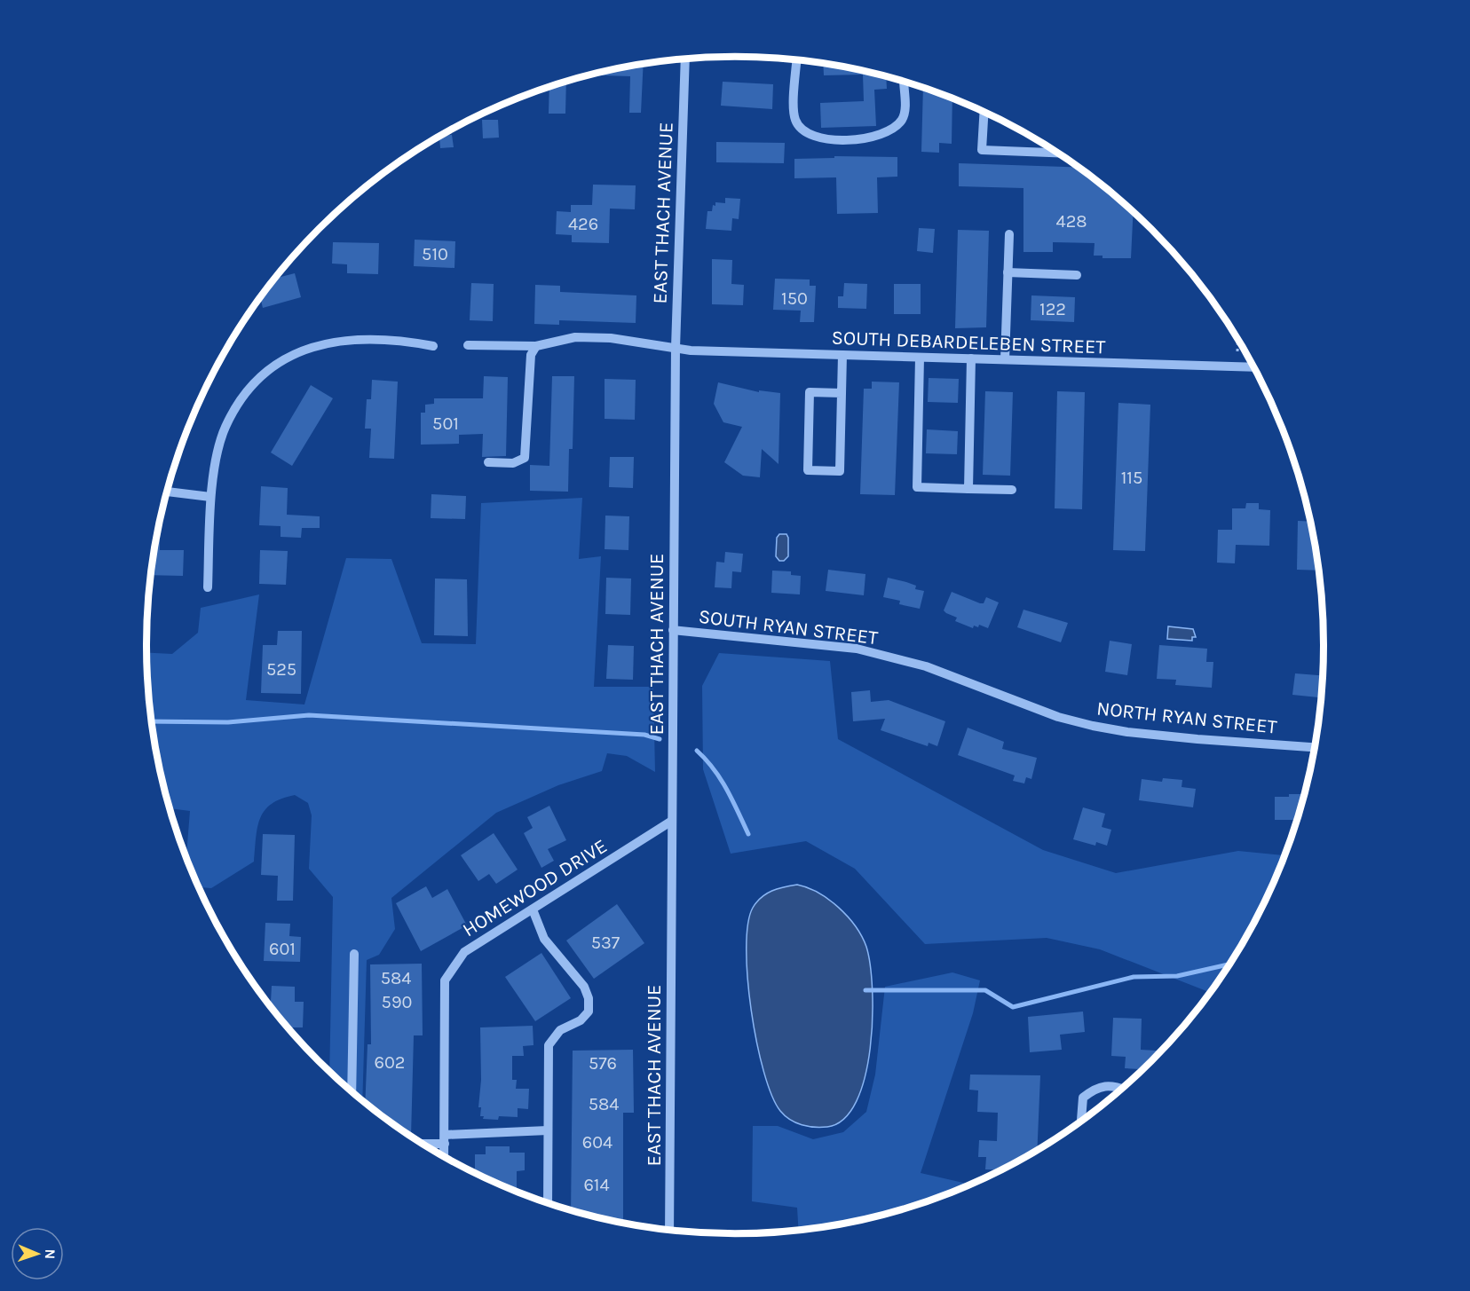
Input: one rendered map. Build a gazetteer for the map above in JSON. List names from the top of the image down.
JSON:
{
  "streets": {
    "street": [
      "EAST THACH AVENUE",
      "SOUTH DEBARDELEBEN STREET",
      "SOUTH RYAN STREET",
      "NORTH RYAN STREET",
      "HOMEWOOD DRIVE"
    ]
  },
  "crossings": [
    ["EAST THACH AVENUE", "SOUTH DEBARDELEBEN STREET"],
    ["EAST THACH AVENUE", "SOUTH RYAN STREET"],
    ["EAST THACH AVENUE", "HOMEWOOD DRIVE"],
    ["SOUTH RYAN STREET", "NORTH RYAN STREET"]
  ],
  "house_numbers": [
    "428",
    "426",
    "510",
    "150",
    "122",
    "501",
    "115",
    "525",
    "537",
    "601",
    "584",
    "590",
    "602",
    "576",
    "584",
    "604",
    "614"
  ],
  "north": "right"
}
